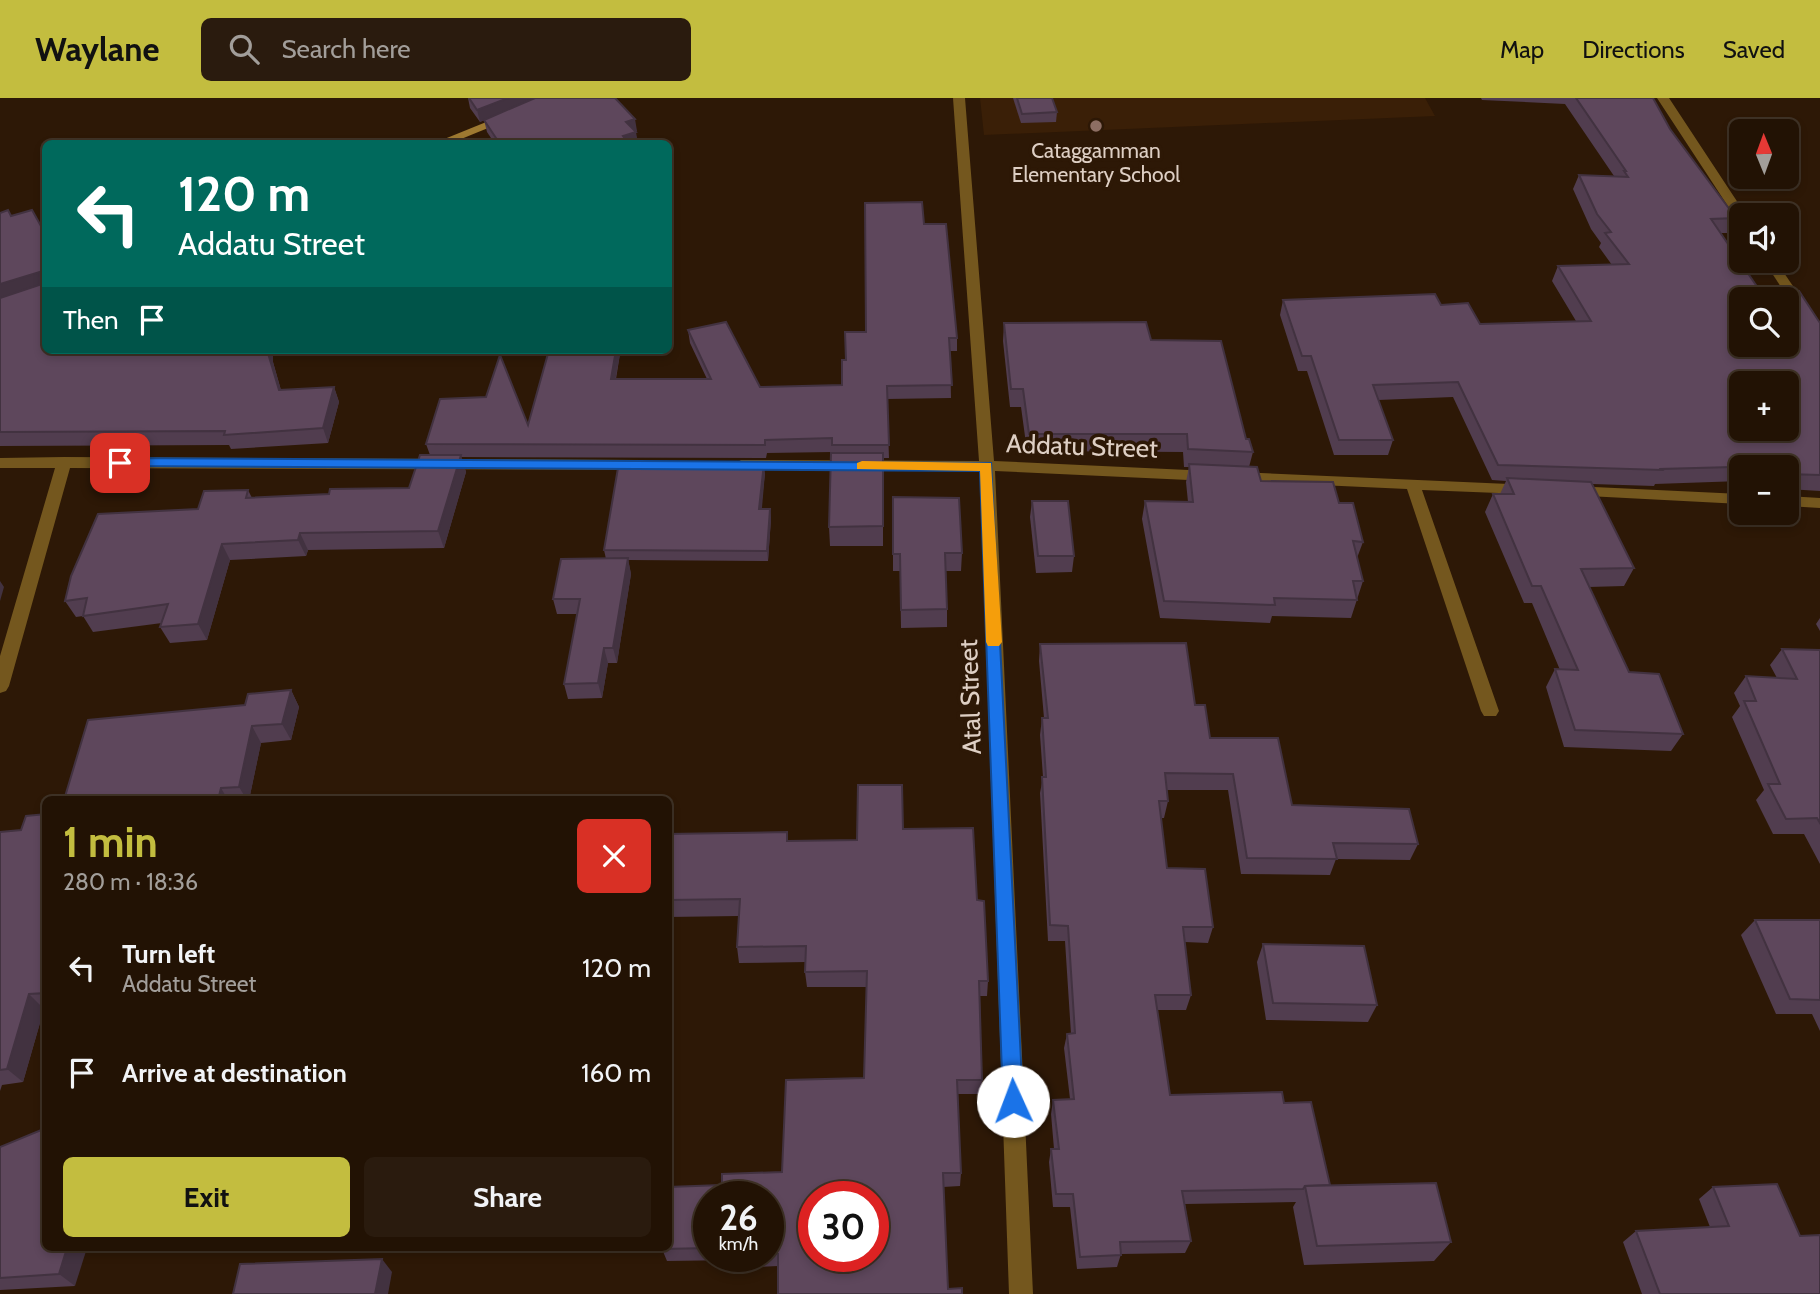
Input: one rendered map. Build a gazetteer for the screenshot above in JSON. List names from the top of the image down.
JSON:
{
  "streets": {
    "street": ["Addatu Street", "Atal Street"]
  },
  "crossings": [
    ["Addatu Street", "Atal Street"]
  ],
  "places": ["Cataggamman Elementary School"],
  "north": "top",
  "page": {
    "header": "Waylane",
    "search": "Search here",
    "nav": ["Map", "Directions", "Saved"],
    "map_buttons": ["+", "−"],
    "turn": ["120 m", "Addatu Street"],
    "then": "Then",
    "heading": ["1 min", "280 m · 18:36"],
    "list": [
      {
        "name": "Turn left",
        "note": "Addatu Street",
        "value": "120 m"
      },
      {
        "name": "Arrive at destination",
        "value": "160 m"
      }
    ],
    "buttons": ["Exit", "Share"],
    "speed": "26 km/h",
    "limit": "30"
  }
}
